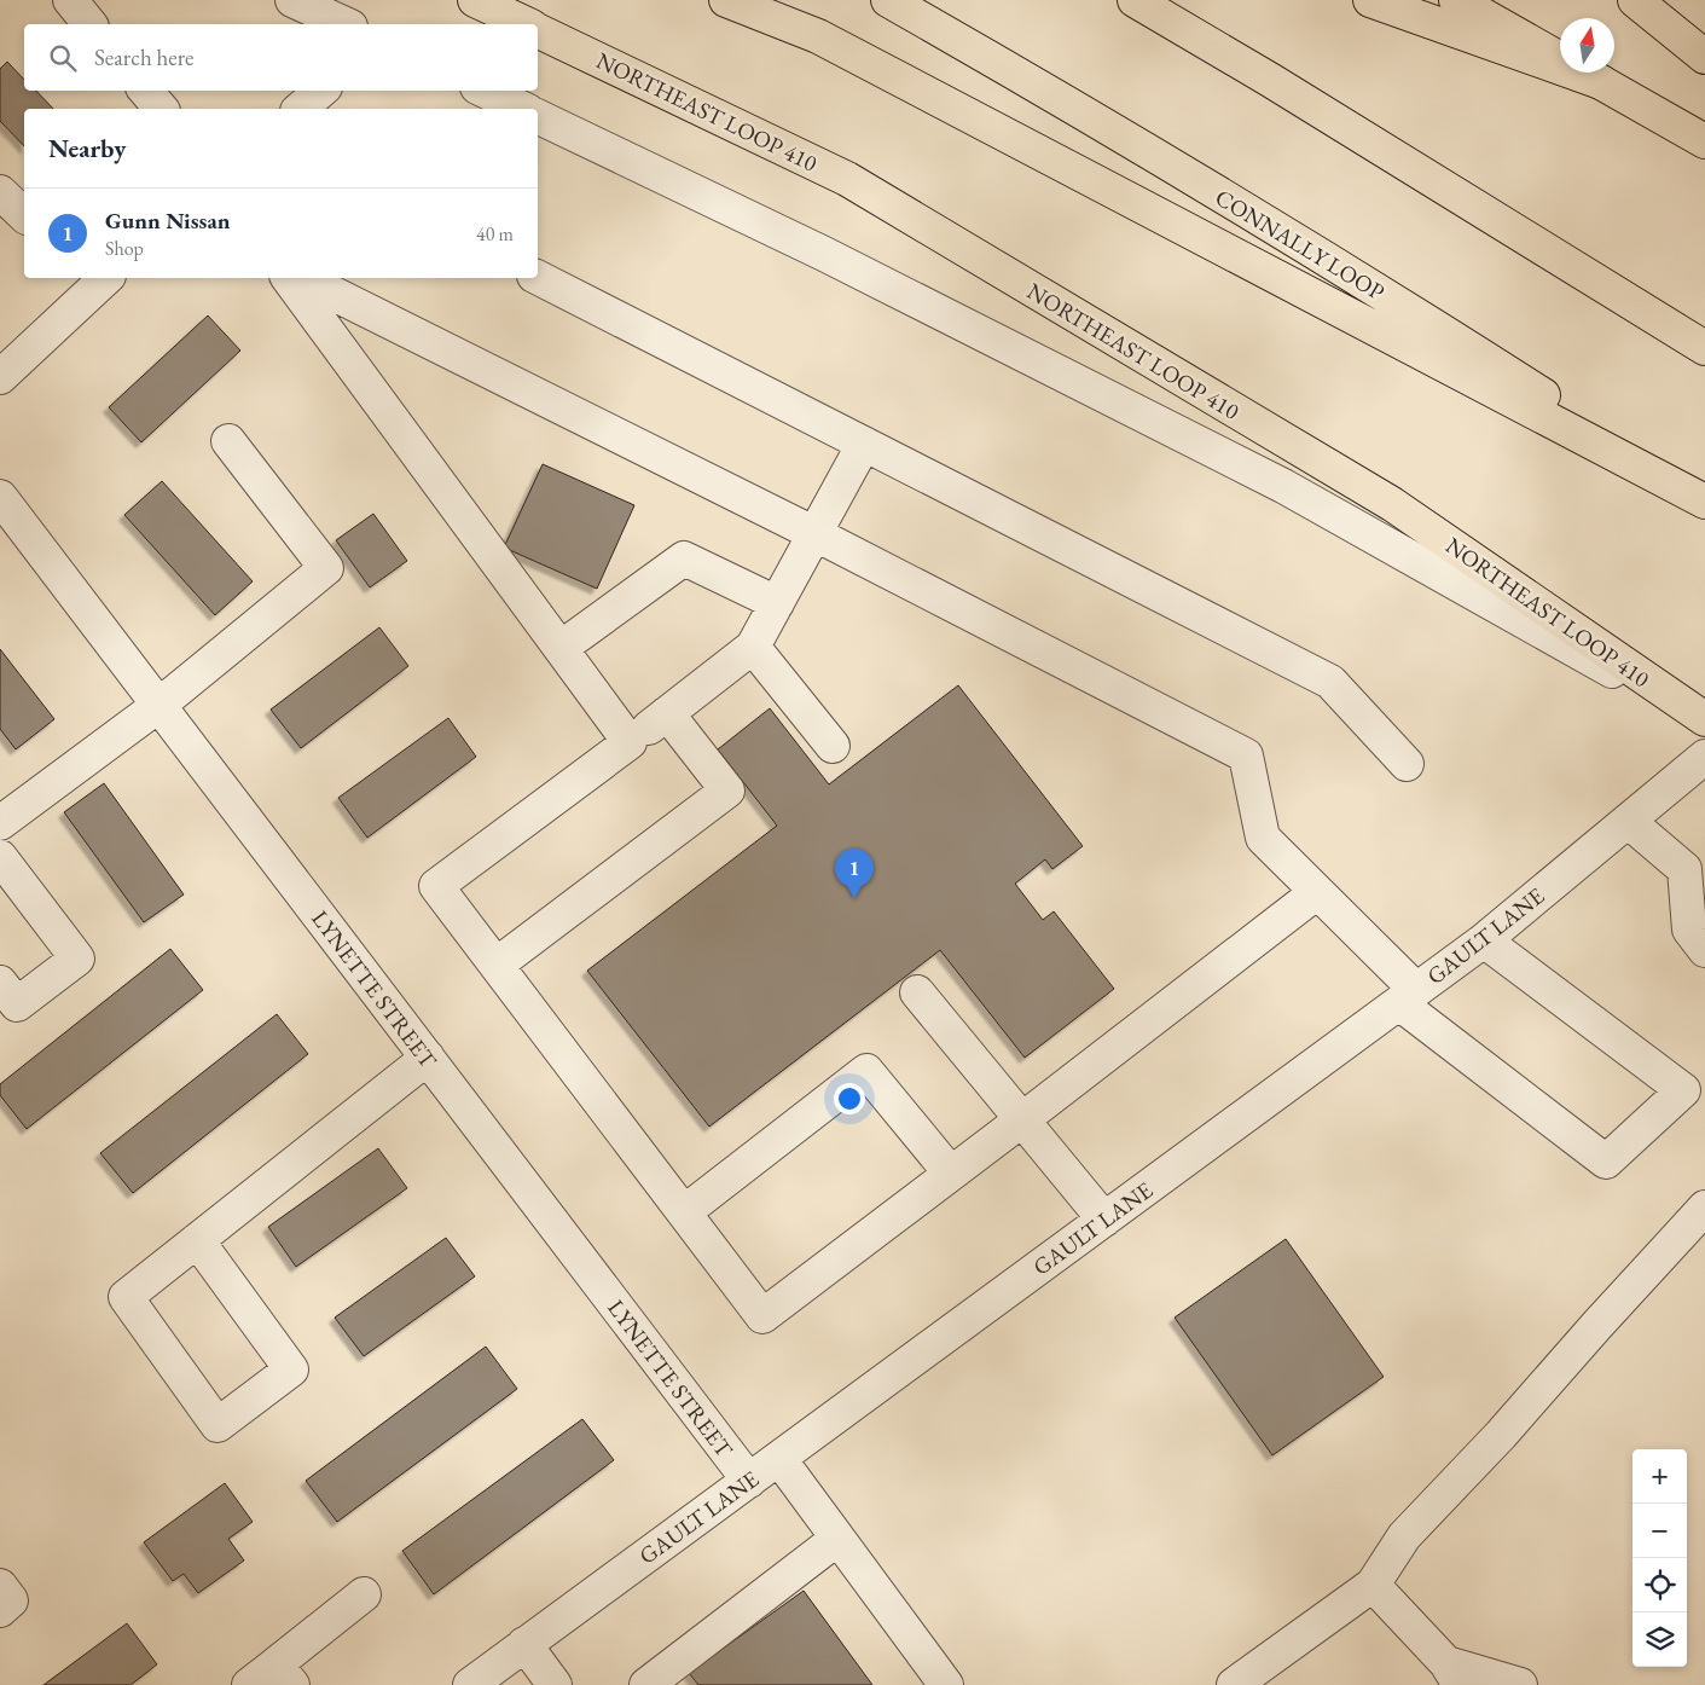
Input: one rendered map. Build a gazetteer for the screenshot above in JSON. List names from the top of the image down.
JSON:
{
  "streets": {
    "main road": ["NORTHEAST LOOP 410", "CONNALLY LOOP"],
    "street": ["GAULT LANE", "LYNETTE STREET"]
  },
  "crossings": [
    ["GAULT LANE", "LYNETTE STREET"]
  ],
  "north": "top",
  "page": {
    "search": "Search here",
    "heading": "Nearby",
    "list": [
      {
        "mark": "1",
        "name": "Gunn Nissan",
        "note": "Shop",
        "value": "40 m"
      }
    ],
    "pins": "1",
    "map_buttons": ["+", "−"]
  }
}
